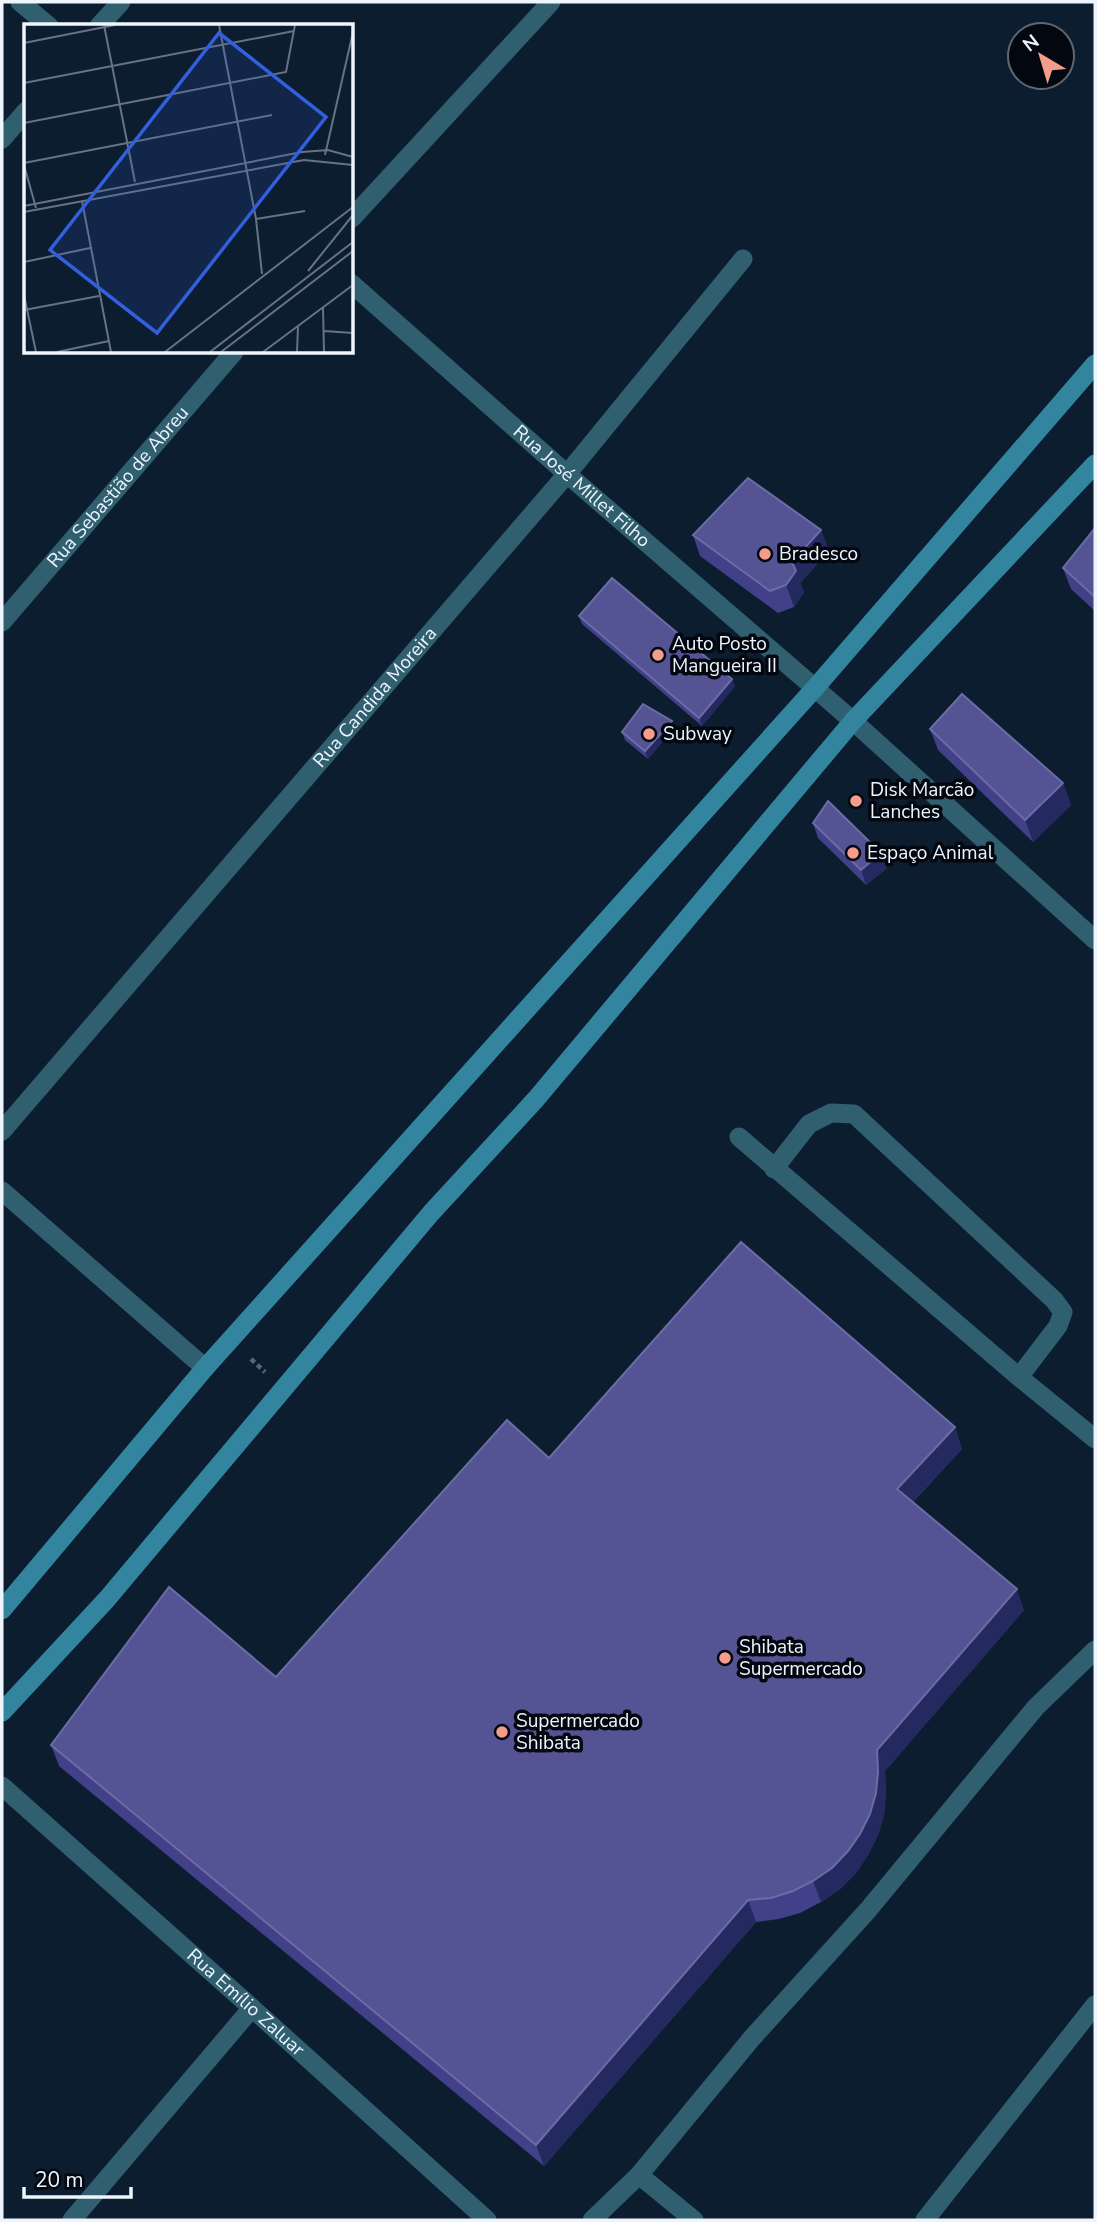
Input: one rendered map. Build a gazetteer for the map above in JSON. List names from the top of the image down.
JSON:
{
  "streets": {
    "street": [
      "Rua Sebastião de Abreu",
      "Rua José Millet Filho",
      "Rua Candida Moreira",
      "Rua Emílio Zaluar"
    ]
  },
  "crossings": [
    ["Rua José Millet Filho", "Rua Candida Moreira"]
  ],
  "places": [
    "Bradesco",
    "Auto Posto Mangueira II",
    "Subway",
    "Disk Marcão Lanches",
    "Espaço Animal",
    "Shibata Supermercado",
    "Supermercado Shibata"
  ],
  "scale_bar": "20 m",
  "north": "top left"
}
